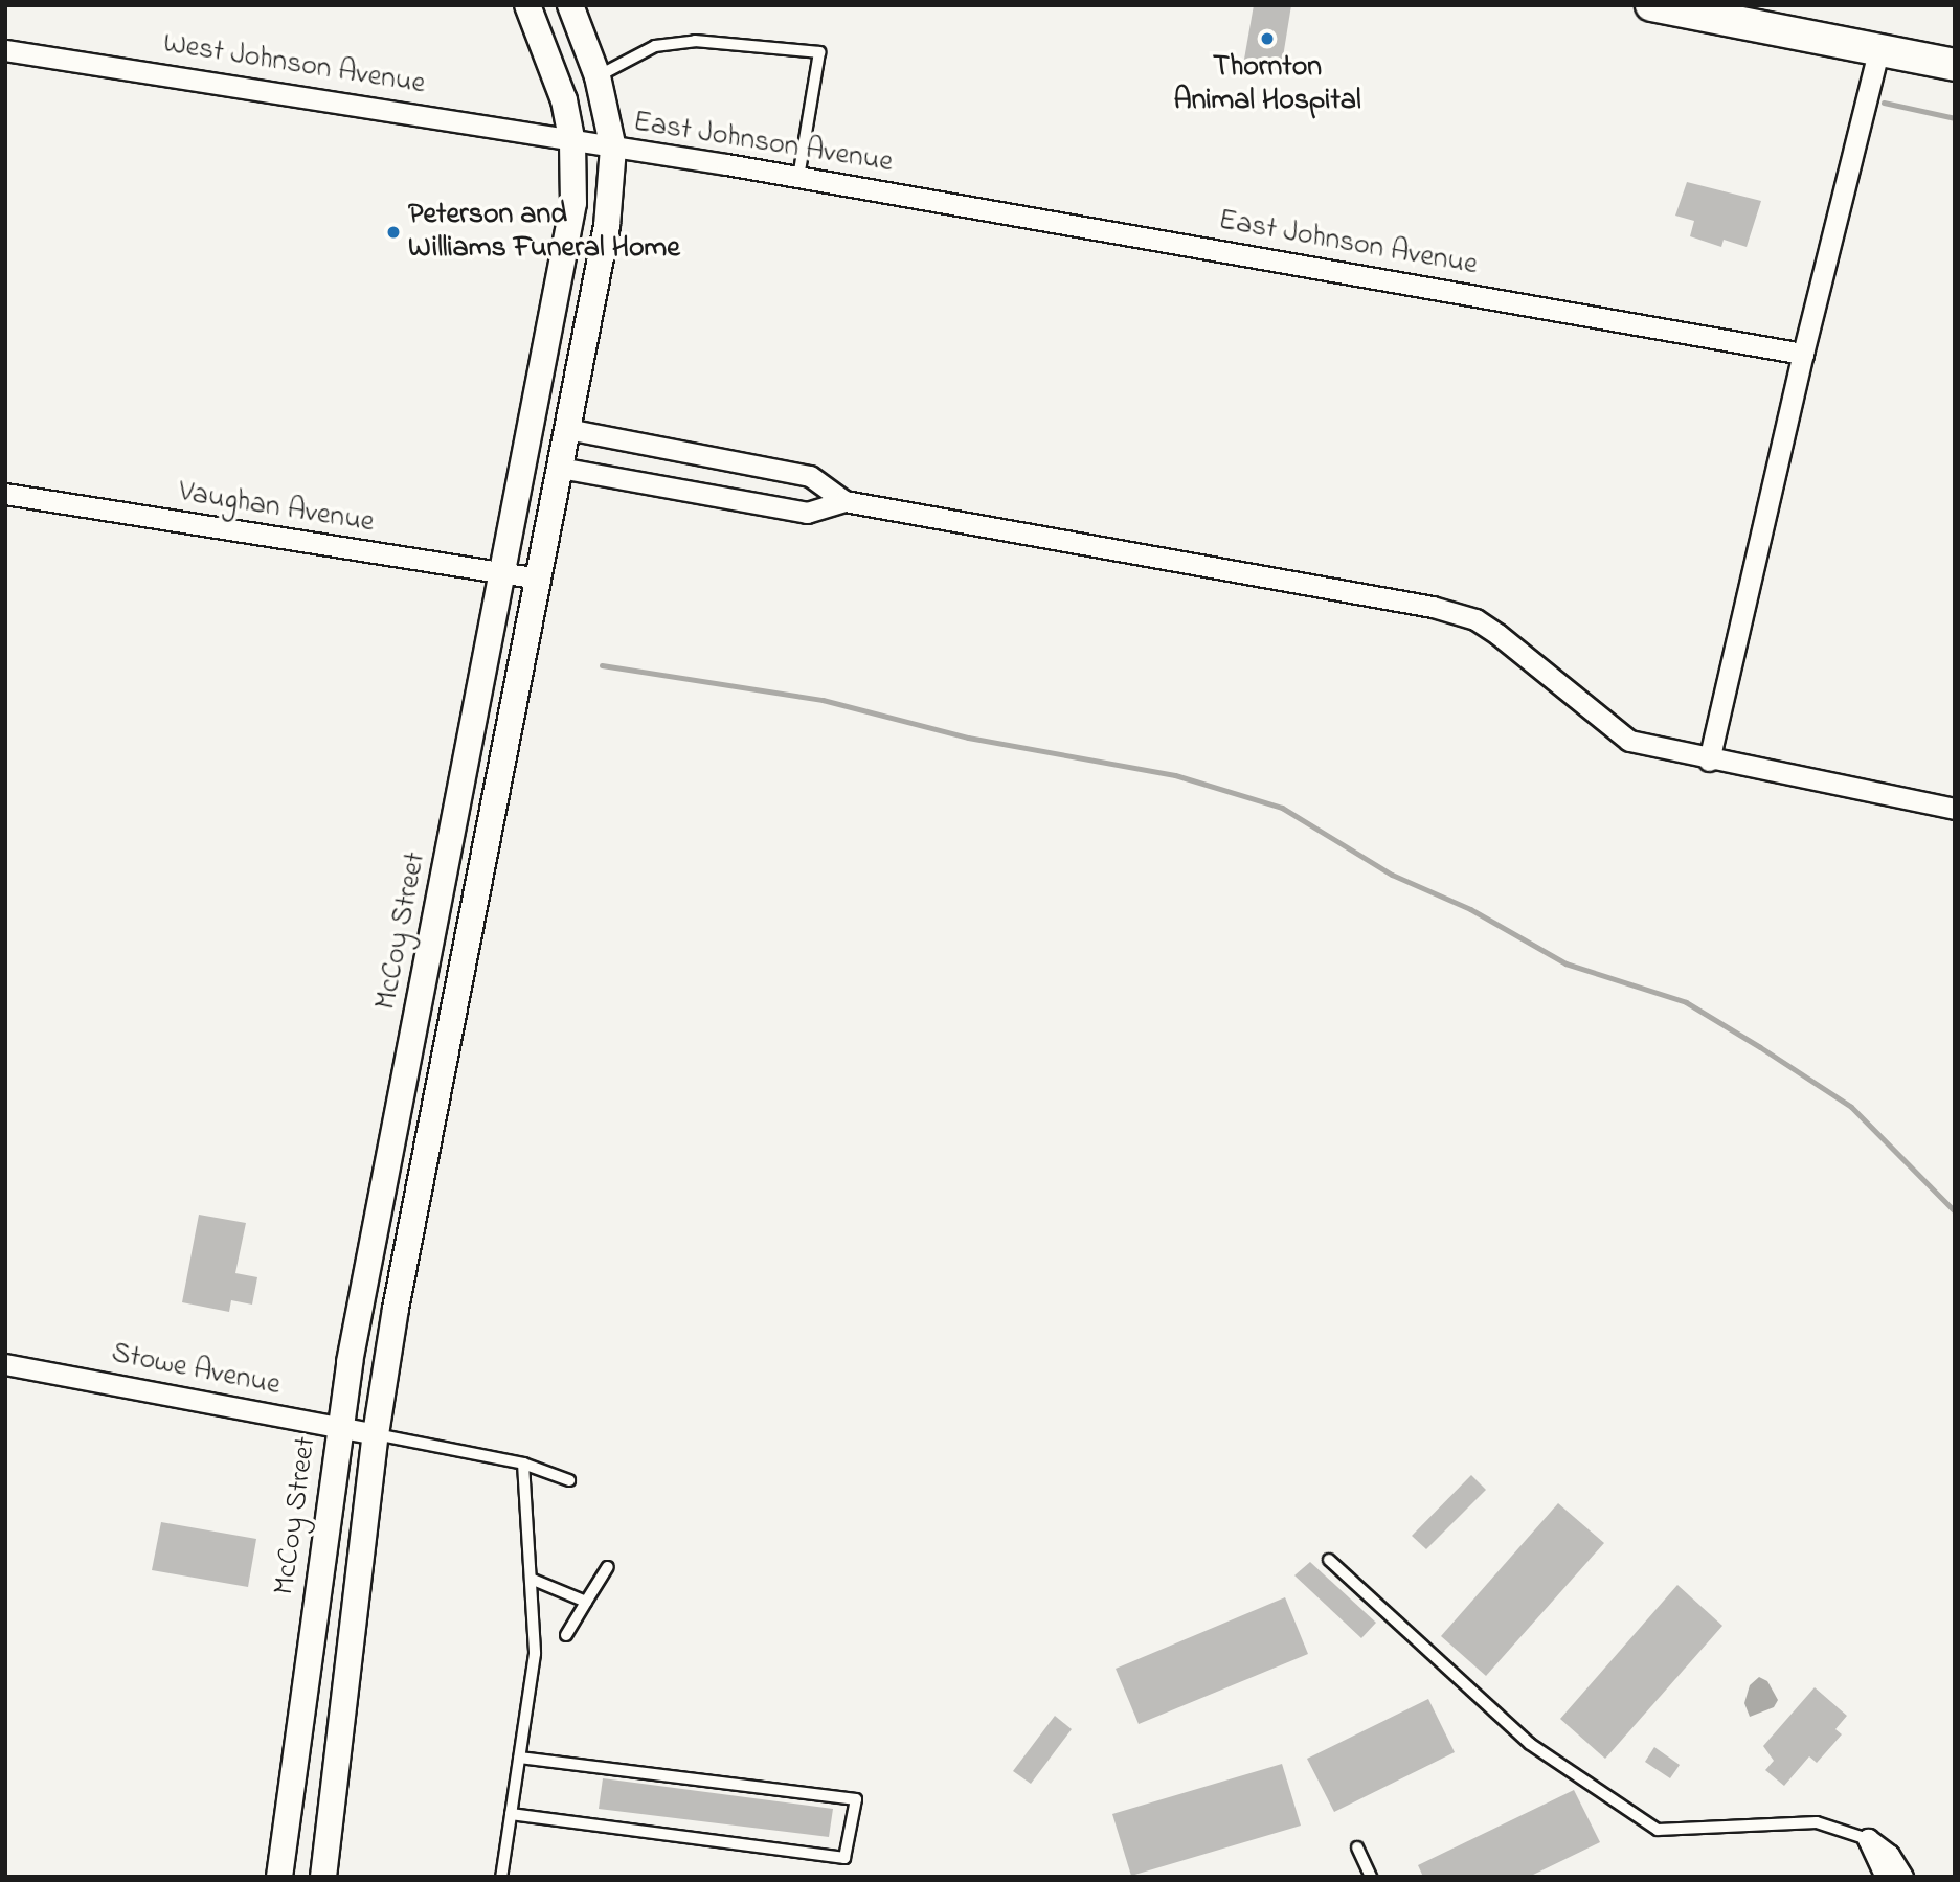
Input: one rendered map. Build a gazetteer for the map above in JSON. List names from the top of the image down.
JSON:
{
  "streets": {
    "street": [
      "West Johnson Avenue",
      "East Johnson Avenue",
      "Vaughan Avenue",
      "McCoy Street",
      "Stowe Avenue"
    ]
  },
  "crossings": [
    ["West Johnson Avenue", "East Johnson Avenue"],
    ["West Johnson Avenue", "McCoy Street"],
    ["East Johnson Avenue", "McCoy Street"],
    ["Vaughan Avenue", "McCoy Street"],
    ["McCoy Street", "Stowe Avenue"]
  ],
  "places": ["Thornton Animal Hospital", "Peterson and Williams Funeral Home"]
}
